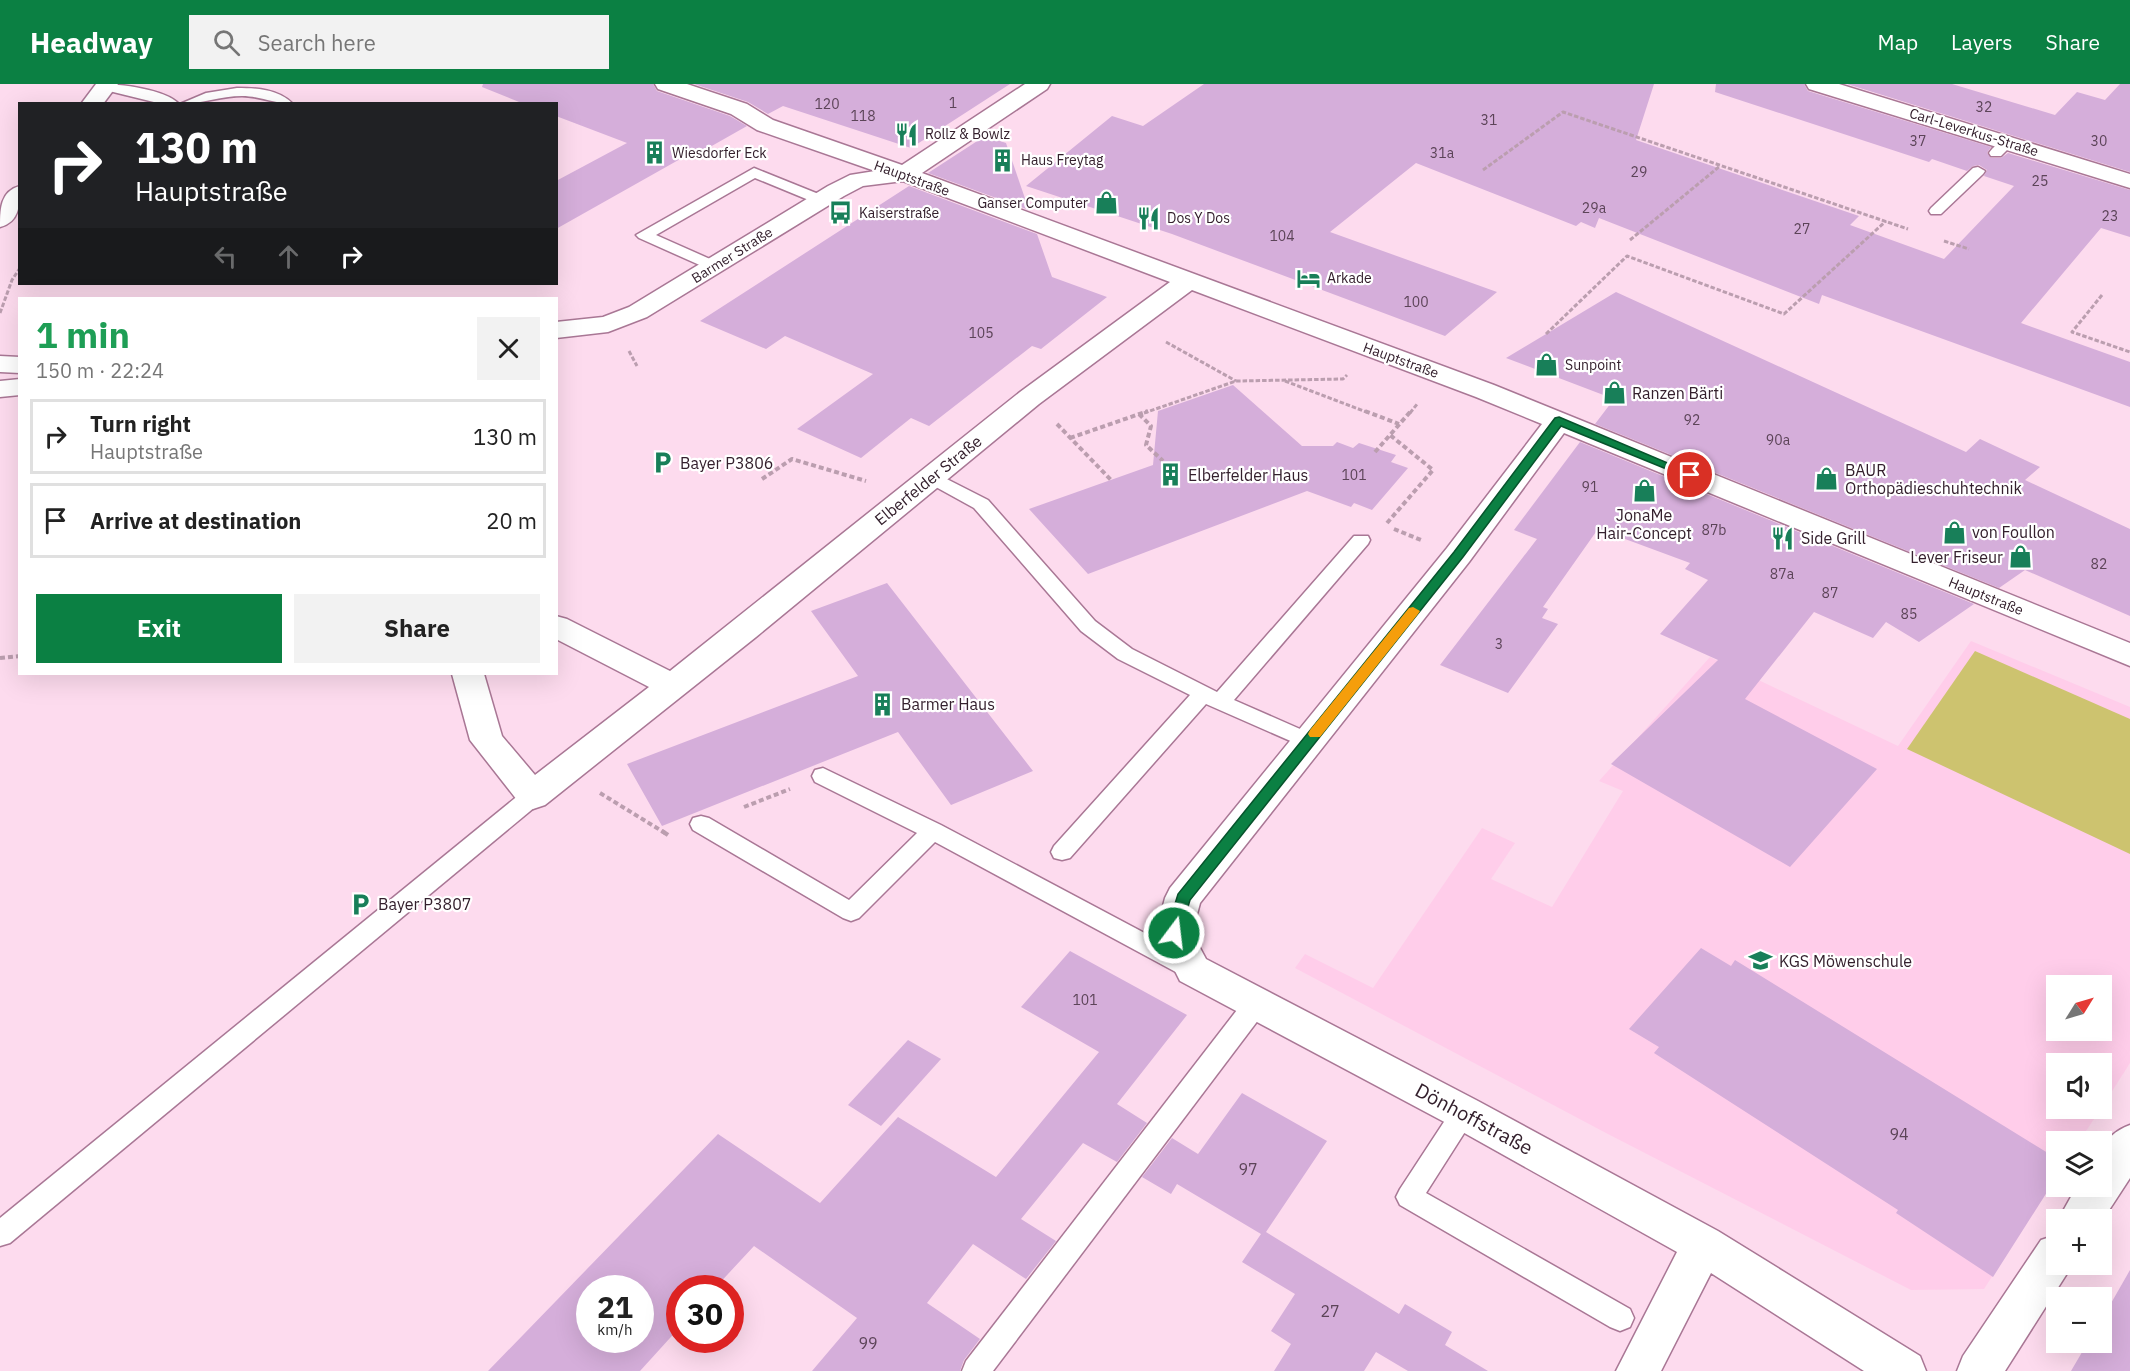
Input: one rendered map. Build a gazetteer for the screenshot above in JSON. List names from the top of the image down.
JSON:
{
  "streets": {
    "street": [
      "Carl-Leverkus-Straße",
      "Hauptstraße",
      "Barmer Straße",
      "Elberfelder Straße",
      "Dönhoffstraße"
    ]
  },
  "crossings": [
    ["Hauptstraße", "Barmer Straße"],
    ["Hauptstraße", "Elberfelder Straße"]
  ],
  "places": {
    "restaurant": ["Rollz & Bowlz", "Dos Y Dos", "Side Grill"],
    "building": [
      "Wiesdorfer Eck",
      "Haus Freytag",
      "Elberfelder Haus",
      "Barmer Haus"
    ],
    "shop": [
      "Ganser Computer",
      "Sunpoint",
      "Ranzen Bärti",
      "BAUR Orthopädieschuhtechnik",
      "JonaMe Hair-Concept",
      "von Foullon",
      "Lever Friseur"
    ],
    "bus stop": ["Kaiserstraße"],
    "hotel": ["Arkade"],
    "parking": ["Bayer P3806", "Bayer P3807"],
    "school or university": ["KGS Möwenschule"]
  },
  "house_numbers": [
    "1",
    "120",
    "32",
    "118",
    "31",
    "37",
    "30",
    "31a",
    "29",
    "25",
    "29a",
    "23",
    "27",
    "104",
    "100",
    "105",
    "92",
    "90a",
    "101",
    "91",
    "87b",
    "82",
    "87a",
    "87",
    "85",
    "3",
    "101",
    "94",
    "97",
    "27",
    "99"
  ],
  "north": "top right",
  "page": {
    "header": "Headway",
    "search": "Search here",
    "nav": ["Map", "Layers", "Share"],
    "turn": ["130 m", "Hauptstraße"],
    "heading": ["1 min", "150 m · 22:24"],
    "list": [
      {
        "name": "Turn right",
        "note": "Hauptstraße",
        "value": "130 m"
      },
      {
        "name": "Arrive at destination",
        "value": "20 m"
      }
    ],
    "buttons": ["Exit", "Share"],
    "map_buttons": ["+", "−"],
    "speed": "21 km/h",
    "limit": "30"
  }
}
